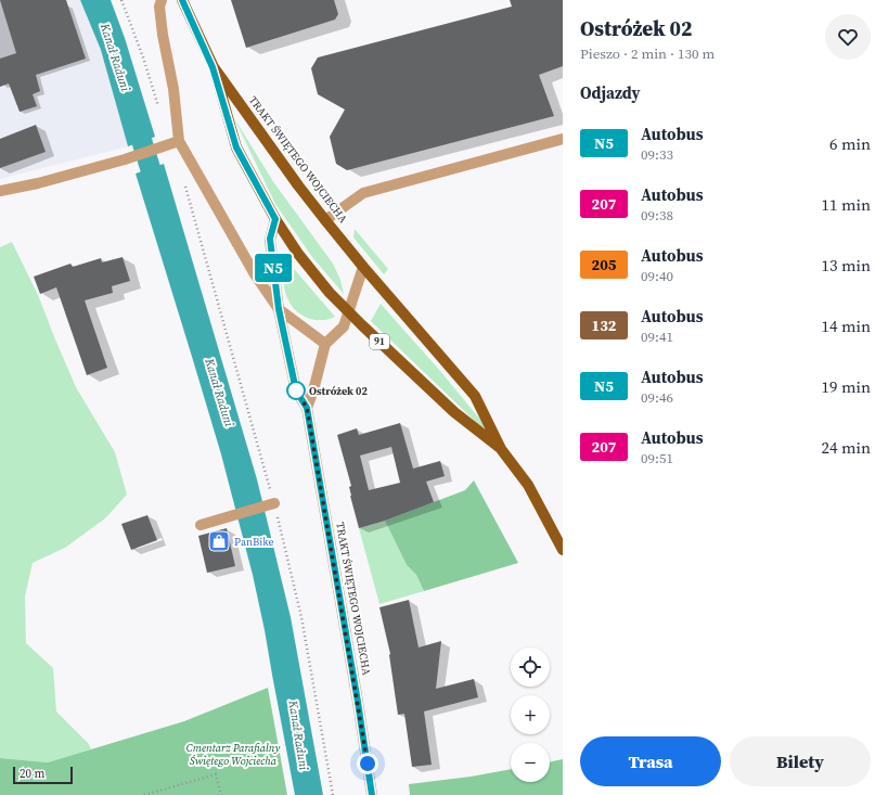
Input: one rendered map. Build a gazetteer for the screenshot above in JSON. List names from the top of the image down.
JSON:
{
  "streets": {
    "main road": ["TRAKT ŚWIĘTEGO WOJCIECHA", "91"]
  },
  "water": ["Kanał Raduni"],
  "parks": ["Cmentarz Parafialny Świętego Wojciecha"],
  "places": {
    "other": ["Ostróżek 02"],
    "shop": ["PanBike"]
  },
  "lines": ["bus line N5"],
  "scale_bar": "20 m",
  "page": {
    "on_map": "N5",
    "heading": [
      ["Ostróżek 02", "Pieszo · 2 min · 130 m"],
      "Odjazdy"
    ],
    "list": [
      {
        "mark": "N5",
        "name": "Autobus",
        "note": "09:33",
        "value": "6 min"
      },
      {
        "mark": "207",
        "name": "Autobus",
        "note": "09:38",
        "value": "11 min"
      },
      {
        "mark": "205",
        "name": "Autobus",
        "note": "09:40",
        "value": "13 min"
      },
      {
        "mark": "132",
        "name": "Autobus",
        "note": "09:41",
        "value": "14 min"
      },
      {
        "mark": "N5",
        "name": "Autobus",
        "note": "09:46",
        "value": "19 min"
      },
      {
        "mark": "207",
        "name": "Autobus",
        "note": "09:51",
        "value": "24 min"
      }
    ],
    "map_buttons": ["+", "−"],
    "buttons": ["Trasa", "Bilety"],
    "scale": "20 m"
  }
}
